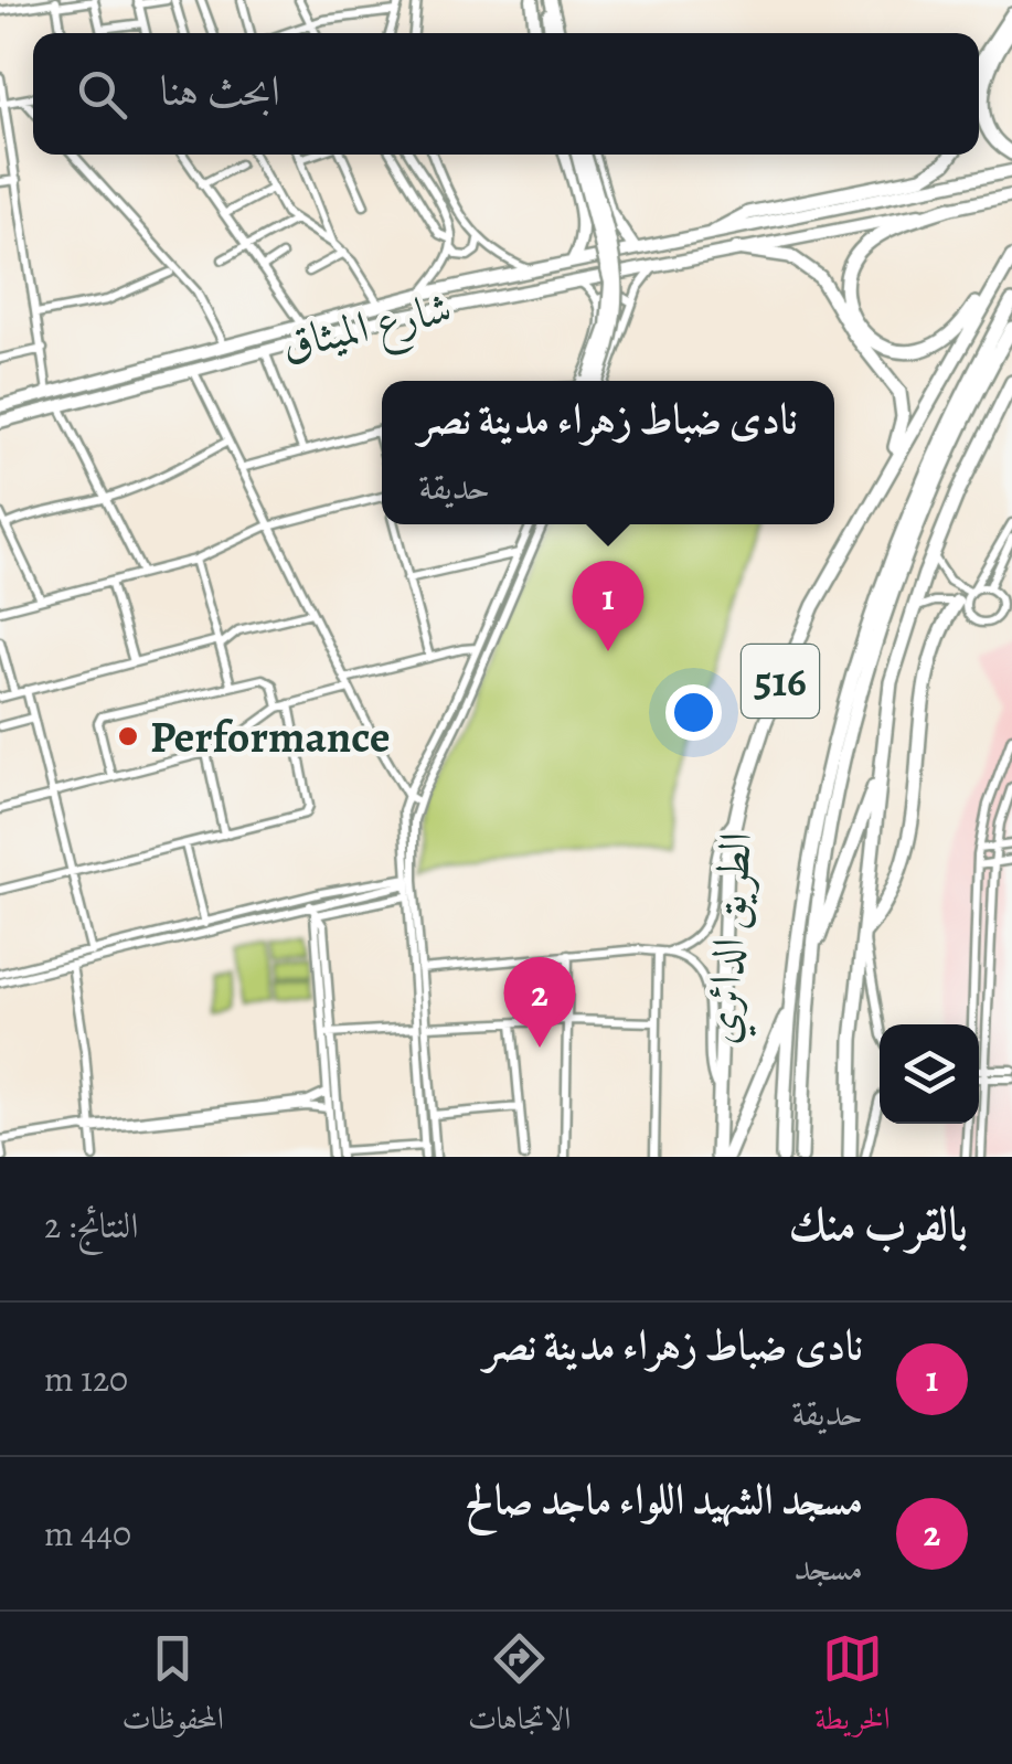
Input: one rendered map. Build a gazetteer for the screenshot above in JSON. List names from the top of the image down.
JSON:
{
  "streets": {
    "highway": ["516", "الطريق الدائري"],
    "main road": ["شارع الميثاق"]
  },
  "crossings": [
    ["شارع الميثاق", "516"],
    ["516", "الطريق الدائري"]
  ],
  "places": ["Performance"],
  "page": {
    "search": "ابحث هنا",
    "popup": ["نادى ضباط زهراء مدينة نصر", "حديقة"],
    "pins": ["1", "2"],
    "heading": ["بالقرب منك", "النتائج: 2"],
    "list": [
      {
        "mark": "1",
        "name": "نادى ضباط زهراء مدينة نصر",
        "note": "حديقة",
        "value": "120 m"
      },
      {
        "mark": "2",
        "name": "مسجد الشهيد اللواء ماجد صالح",
        "note": "مسجد",
        "value": "440 m"
      }
    ],
    "nav": ["الخريطة", "الاتجاهات", "المحفوظات"]
  }
}
